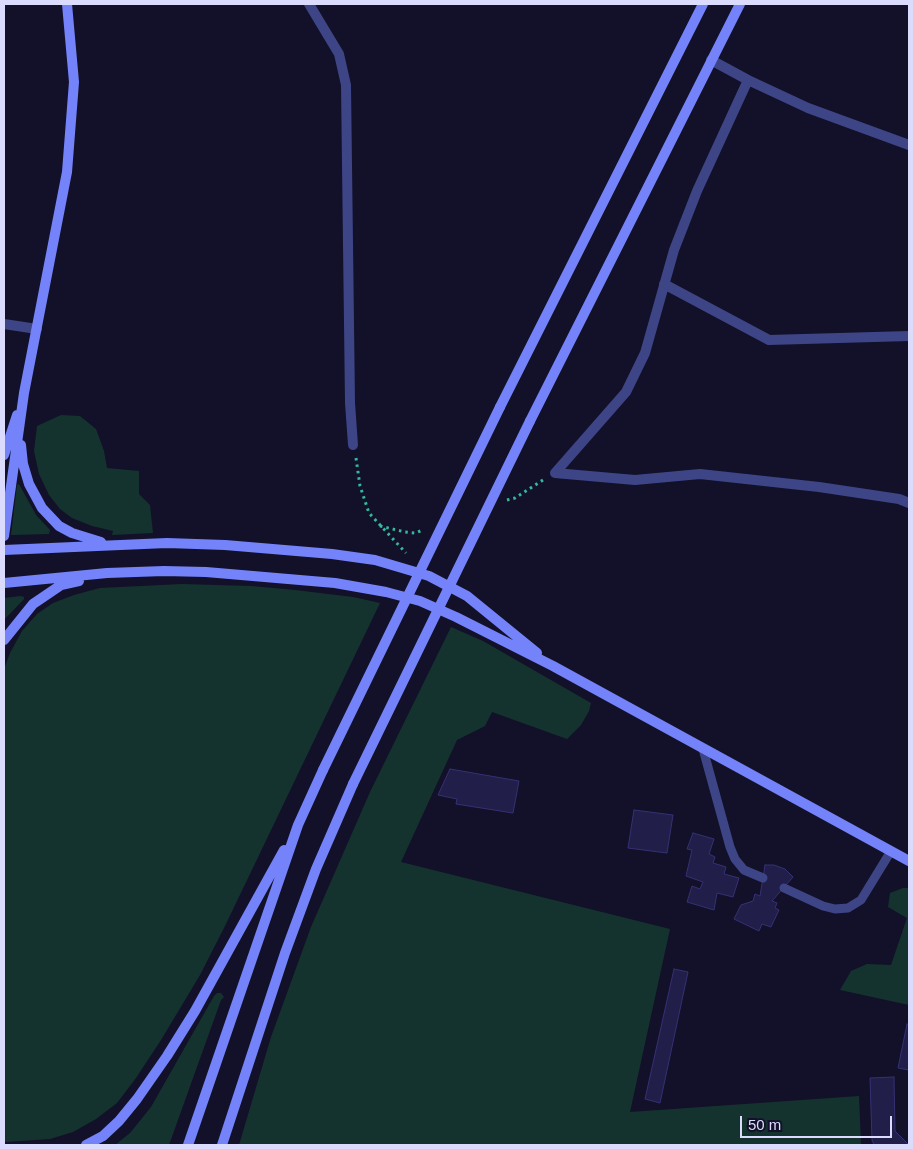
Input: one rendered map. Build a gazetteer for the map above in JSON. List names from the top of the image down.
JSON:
{
  "scale_bar": "50 m"
}
